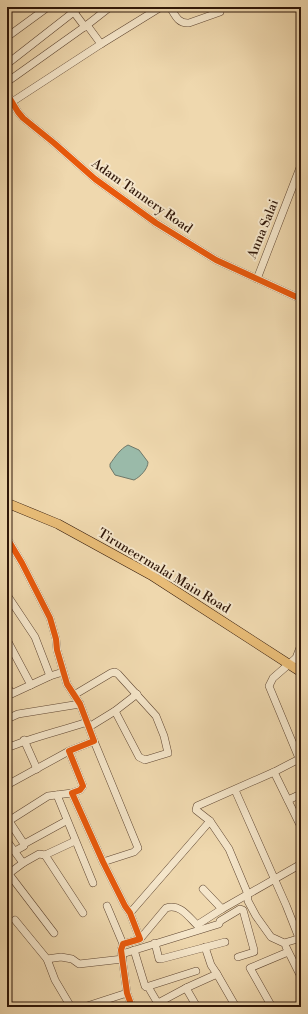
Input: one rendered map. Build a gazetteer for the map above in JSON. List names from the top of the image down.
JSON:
{
  "streets": {
    "main road": ["Tiruneermalai Main Road"],
    "street": ["Adam Tannery Road", "Anna Salai"]
  },
  "crossings": [
    ["Adam Tannery Road", "Anna Salai"]
  ]
}
